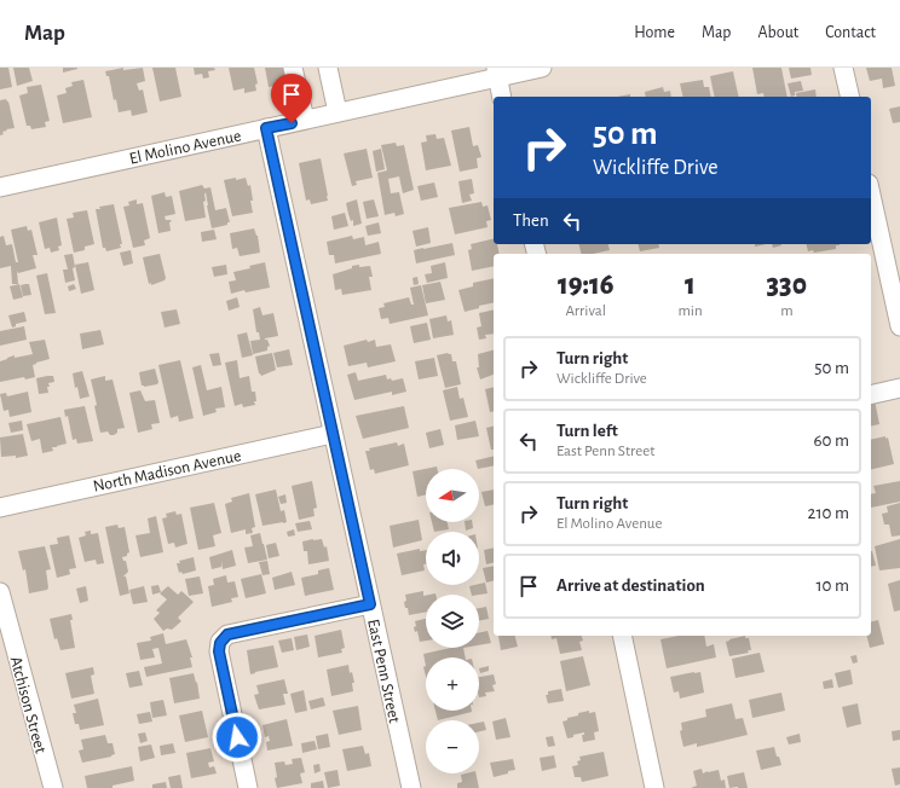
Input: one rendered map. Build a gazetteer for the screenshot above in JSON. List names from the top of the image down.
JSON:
{
  "streets": {
    "street": [
      "El Molino Avenue",
      "North Madison Avenue",
      "East Penn Street",
      "Atchison Street"
    ]
  },
  "crossings": [
    ["El Molino Avenue", "East Penn Street"],
    ["North Madison Avenue", "East Penn Street"]
  ],
  "north": "left",
  "page": {
    "header": "Map",
    "nav": [
      "Home",
      "Map",
      "About",
      "Contact"
    ],
    "turn": ["50 m", "Wickliffe Drive"],
    "then": "Then",
    "eta": [
      "19:16",
      "Arrival",
      "1",
      "min",
      "330",
      "m"
    ],
    "list": [
      {
        "name": "Turn right",
        "note": "Wickliffe Drive",
        "value": "50 m"
      },
      {
        "name": "Turn left",
        "note": "East Penn Street",
        "value": "60 m"
      },
      {
        "name": "Turn right",
        "note": "El Molino Avenue",
        "value": "210 m"
      },
      {
        "name": "Arrive at destination",
        "value": "10 m"
      }
    ],
    "map_buttons": ["+", "−"]
  }
}
